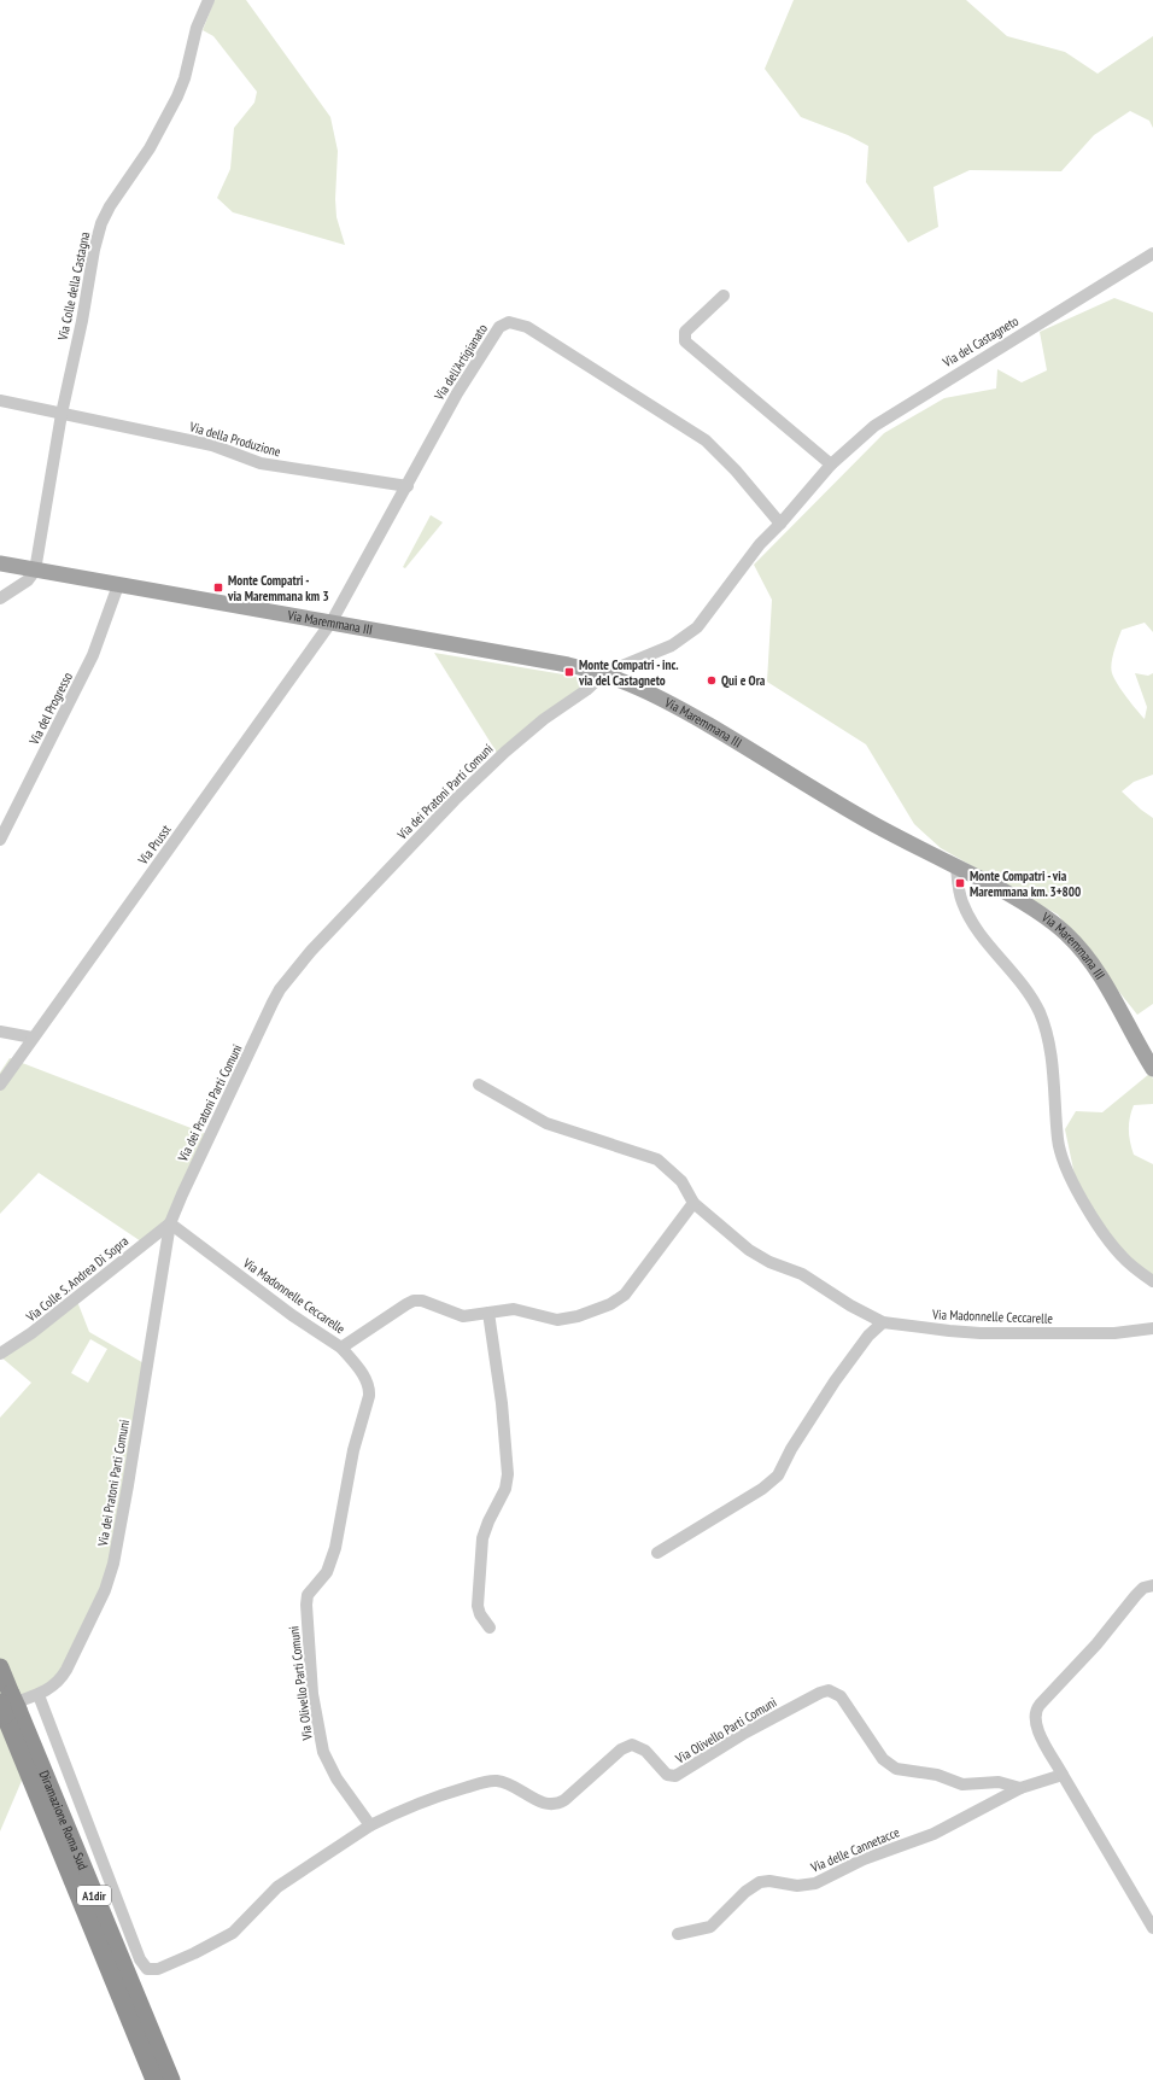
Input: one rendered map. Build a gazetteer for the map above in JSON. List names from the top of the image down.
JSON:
{
  "streets": {
    "highway": ["Diramazione Roma Sud", "A1dir"],
    "main road": ["Via Maremmana III"],
    "street": [
      "Via Colle della Castagna",
      "Via del Castagneto",
      "Via dell'Artigianato",
      "Via della Produzione",
      "Via del Progresso",
      "Via dei Pratoni Parti Comuni",
      "Via Prusst",
      "Via Colle S. Andrea Di Sopra",
      "Via Madonnelle Ceccarelle",
      "Via Olivello Parti Comuni",
      "Via delle Cannetacce"
    ]
  },
  "crossings": [
    ["Via Colle della Castagna", "Via della Produzione"],
    ["Via Colle della Castagna", "Via Maremmana III"],
    ["Via del Castagneto", "Via dell'Artigianato"],
    ["Via del Castagneto", "Via Maremmana III"],
    ["Via del Castagneto", "Via dei Pratoni Parti Comuni"],
    ["Via dell'Artigianato", "Via della Produzione"],
    ["Via dell'Artigianato", "Via Maremmana III"],
    ["Via dell'Artigianato", "Via Prusst"],
    ["Via Maremmana III", "Via del Progresso"],
    ["Via Maremmana III", "Via dei Pratoni Parti Comuni"],
    ["Via Maremmana III", "Via Prusst"],
    ["Via dei Pratoni Parti Comuni", "Via Colle S. Andrea Di Sopra"],
    ["Via dei Pratoni Parti Comuni", "Via Madonnelle Ceccarelle"],
    ["Via dei Pratoni Parti Comuni", "Diramazione Roma Sud"],
    ["Via Colle S. Andrea Di Sopra", "Via Madonnelle Ceccarelle"],
    ["Via Madonnelle Ceccarelle", "Via Olivello Parti Comuni"],
    ["Via Olivello Parti Comuni", "Via delle Cannetacce"]
  ],
  "places": {
    "transit": ["Monte Compatri - via Maremmana km 3", "Monte Compatri - inc. via del Castagneto", "Monte Compatri - via Maremmana km. 3+800"],
    "other": ["Qui e Ora"]
  }
}
